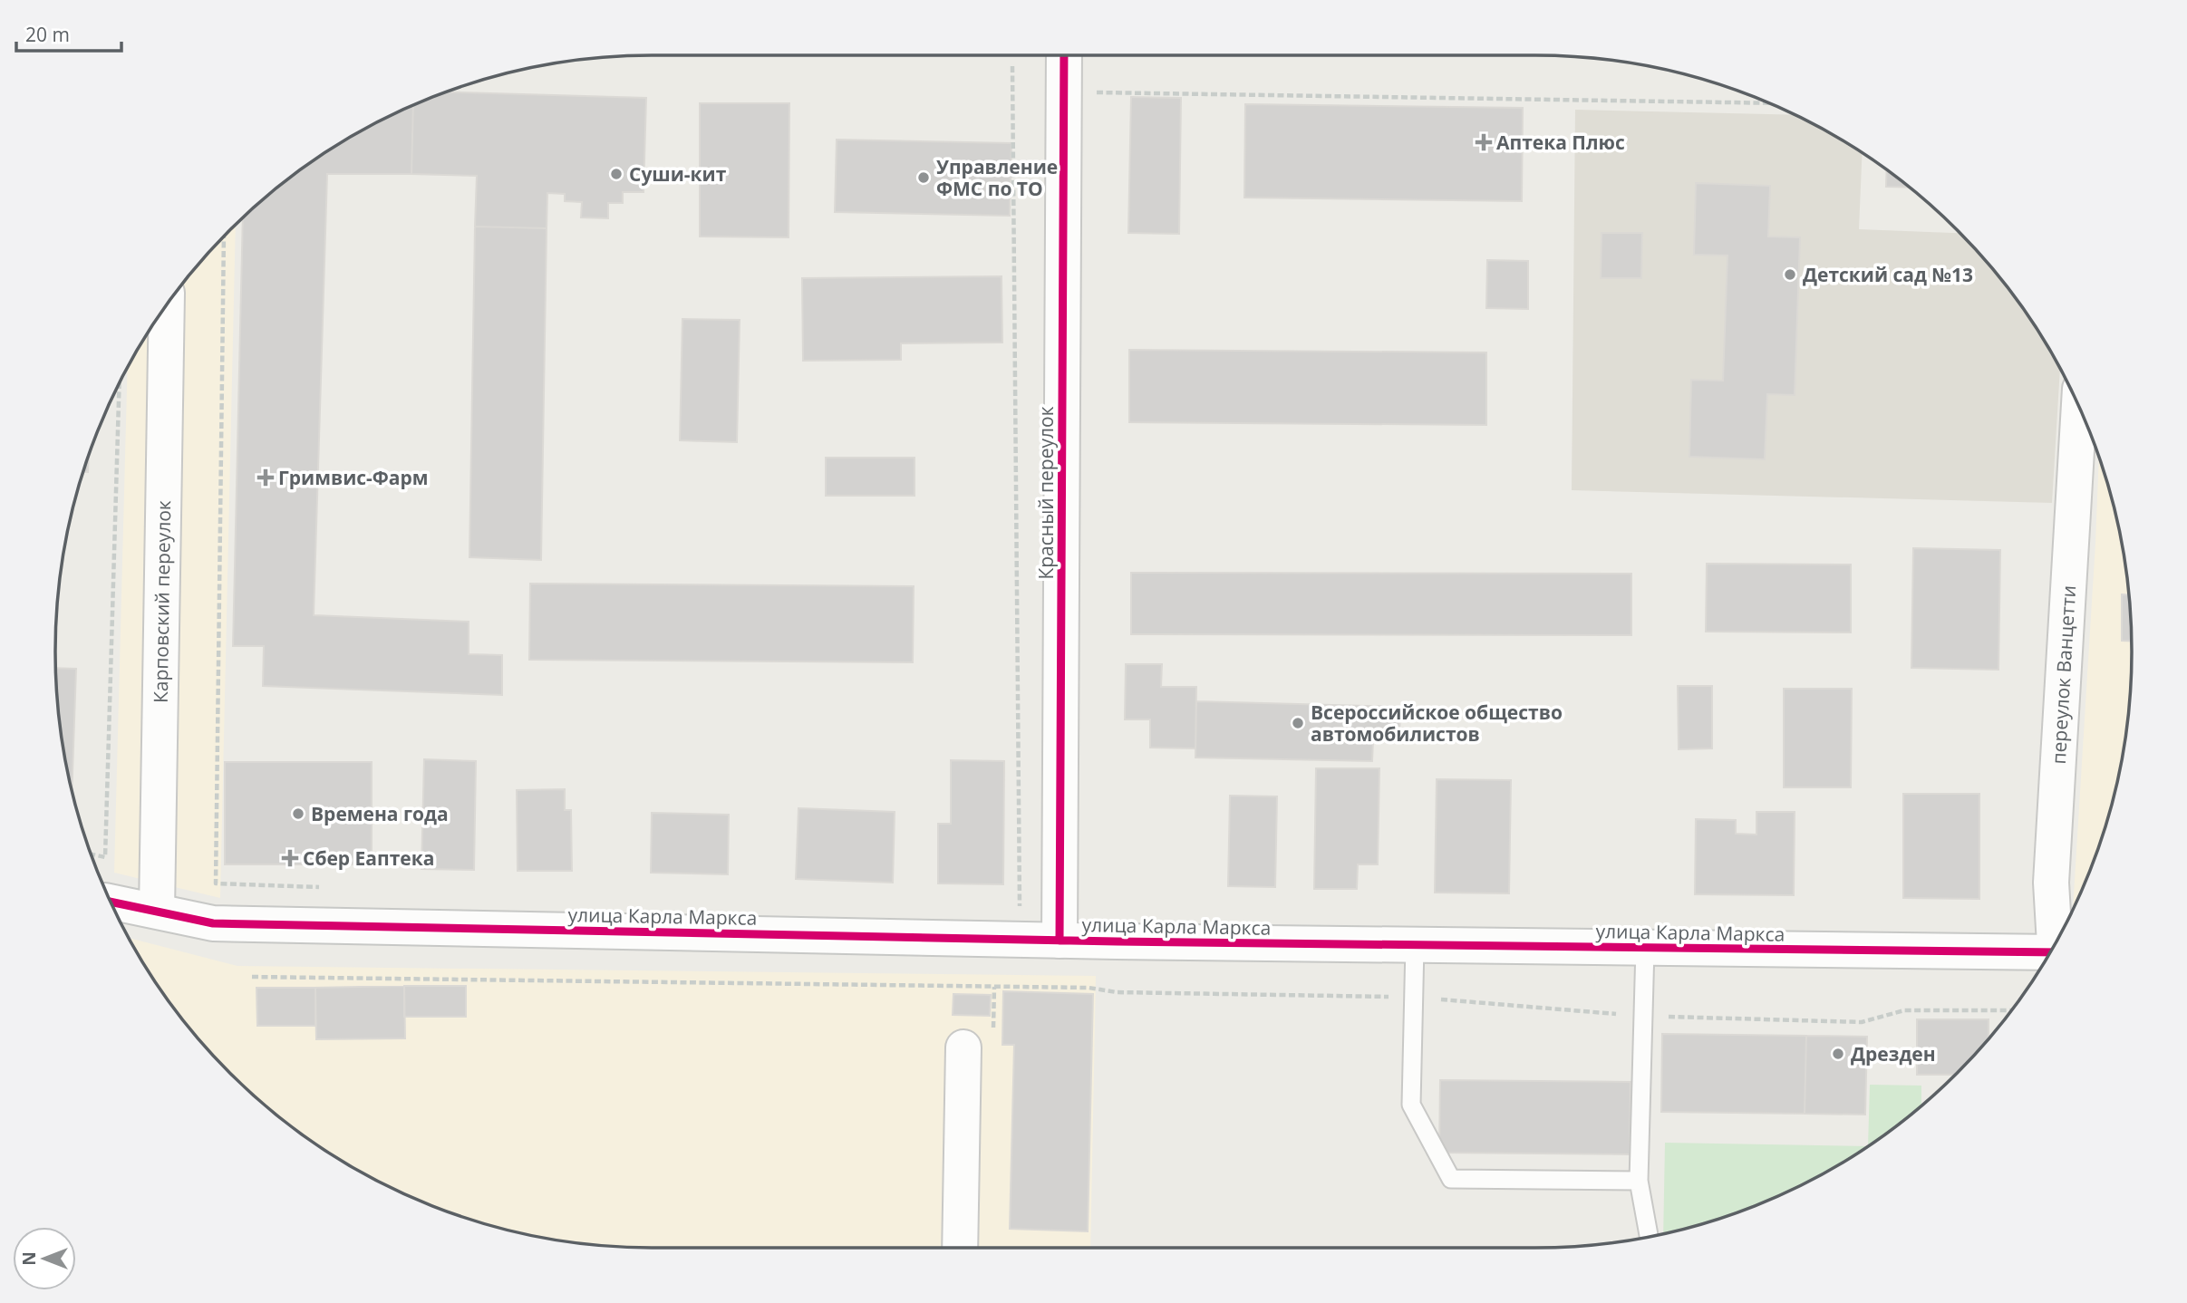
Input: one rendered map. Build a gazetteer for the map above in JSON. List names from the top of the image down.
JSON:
{
  "streets": {
    "street": [
      "Красный переулок",
      "Карповский переулок",
      "переулок Ванцетти",
      "улица Карла Маркса"
    ]
  },
  "crossings": [
    ["Красный переулок", "улица Карла Маркса"],
    ["Карповский переулок", "улица Карла Маркса"]
  ],
  "places": {
    "health": ["Аптека Плюс", "Гримвис-Фарм", "Сбер Еаптека"],
    "other": [
      "Суши-кит",
      "Управление ФМС по ТО",
      "Детский сад №13",
      "Всероссийское общество автомобилистов",
      "Времена года",
      "Дрезден"
    ]
  },
  "scale_bar": "20 m",
  "north": "left"
}
